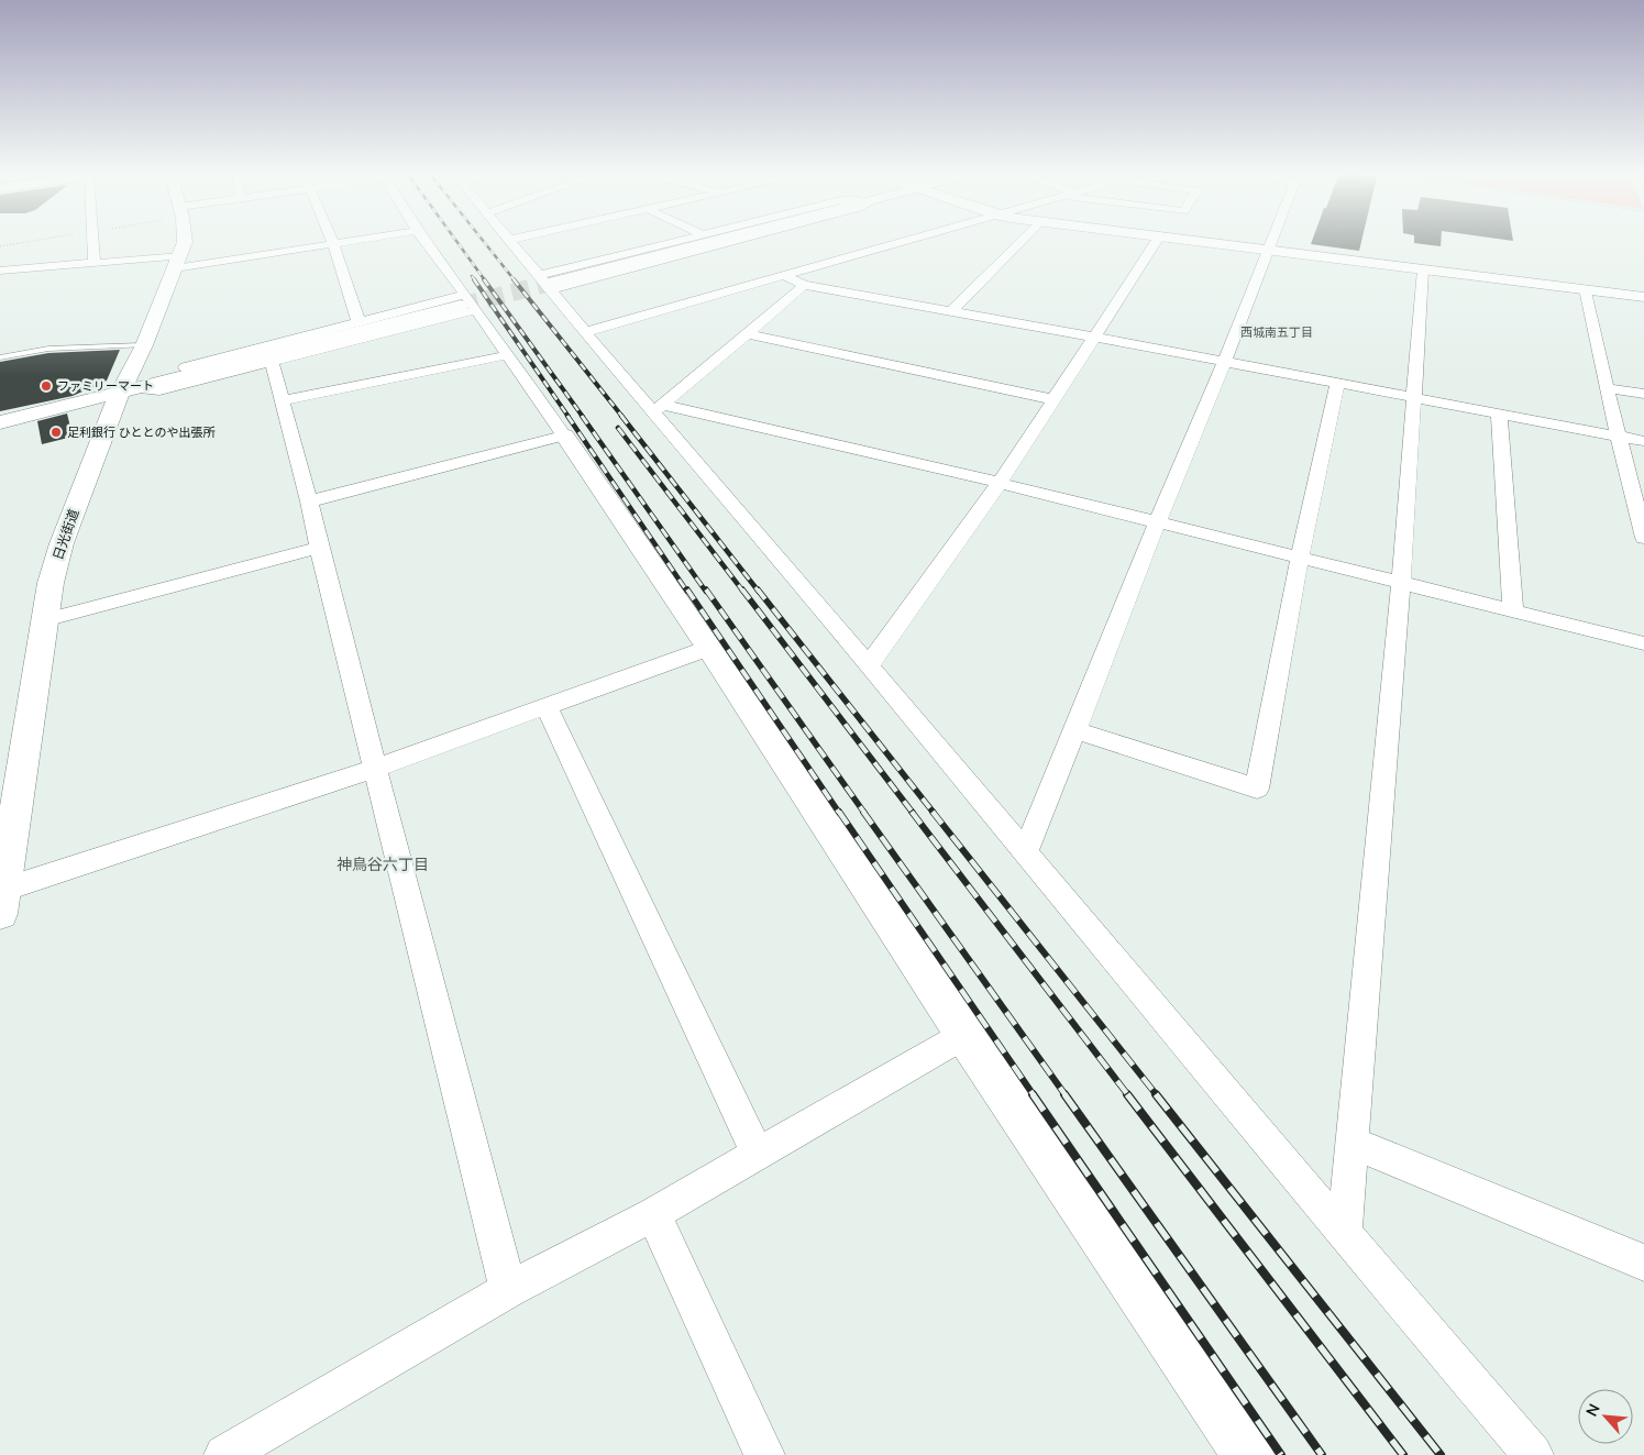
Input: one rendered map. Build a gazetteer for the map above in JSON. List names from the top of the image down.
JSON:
{
  "streets": {
    "street": ["日光街道"]
  },
  "districts": ["西城南五丁目", "神鳥谷六丁目"],
  "places": ["ファミリーマート", "足利銀行 ひととのや出張所"],
  "north": "top left"
}
